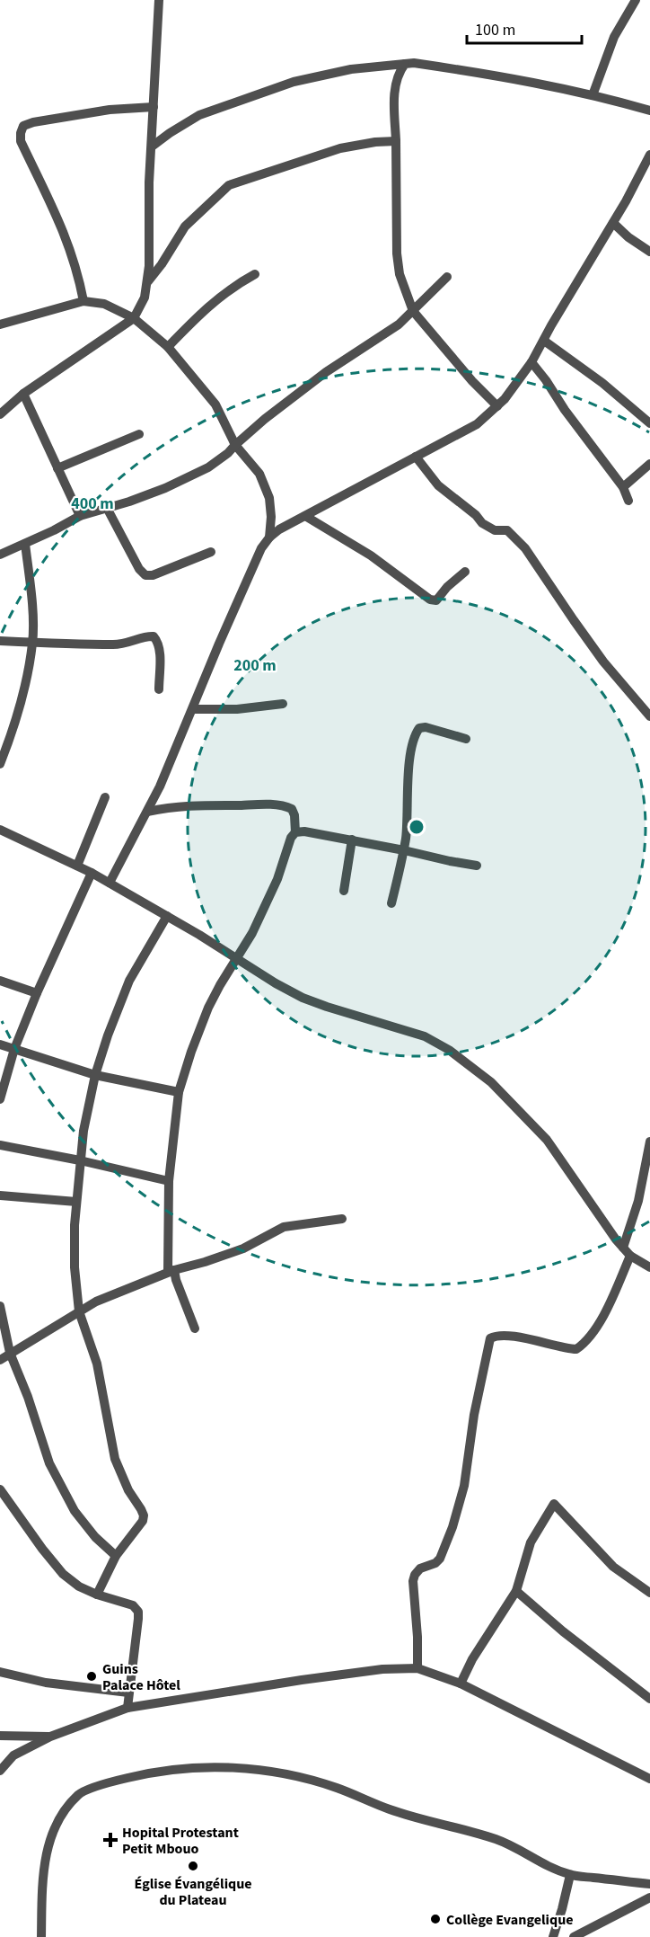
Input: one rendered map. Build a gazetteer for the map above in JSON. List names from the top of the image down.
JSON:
{
  "places": {
    "other": ["Guins Palace Hôtel", "Église Évangélique du Plateau", "Collège Evangelique"],
    "health": ["Hopital Protestant Petit Mbouo"]
  },
  "scale_bar": "100 m",
  "rings": ["400 m", "200 m"]
}
